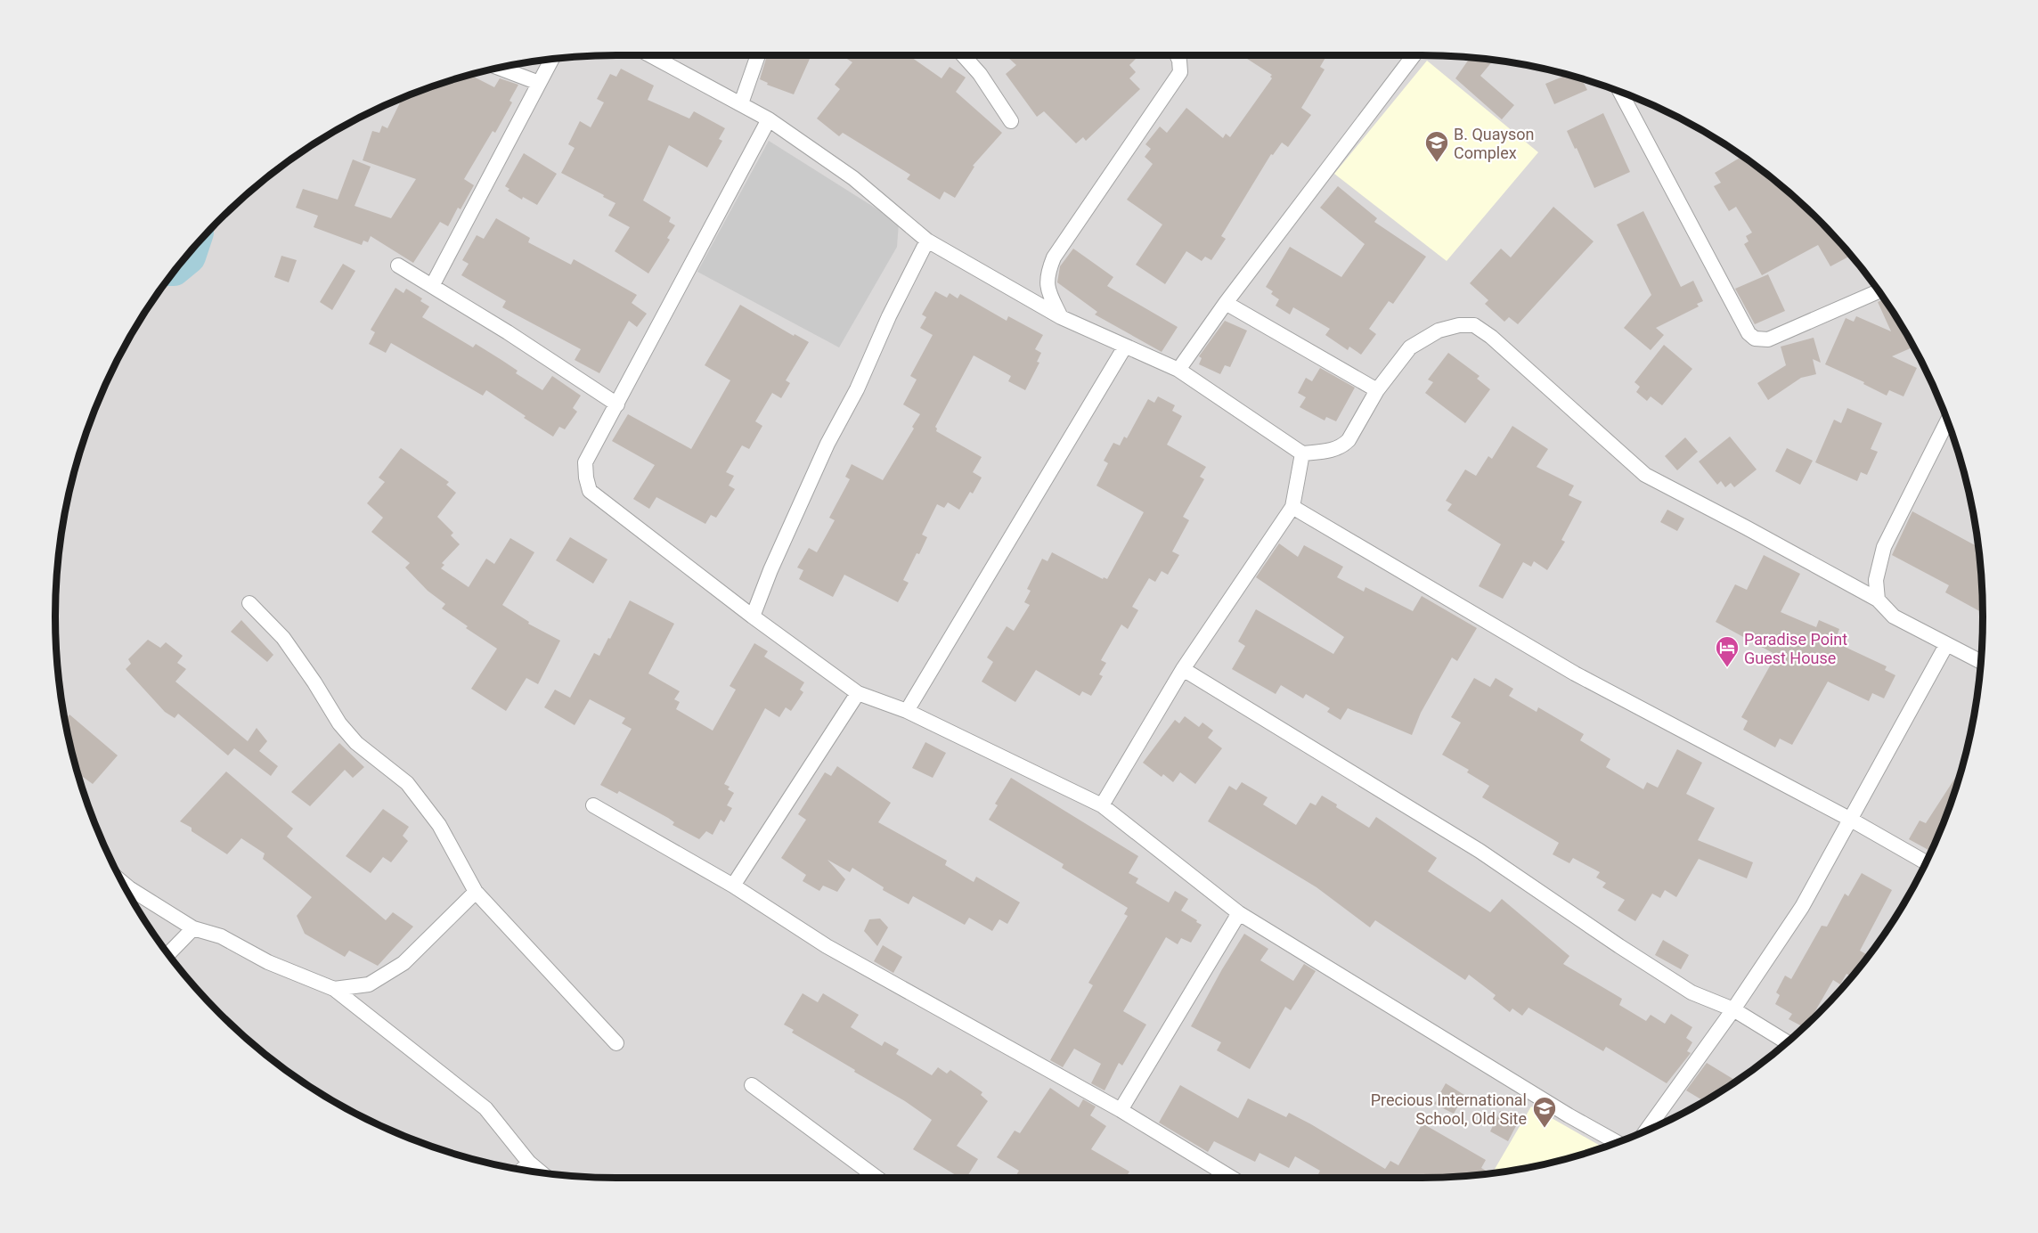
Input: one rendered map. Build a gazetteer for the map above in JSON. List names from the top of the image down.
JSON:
{
  "places": {
    "school or university": ["B. Quayson Complex", "Precious International School, Old Site"],
    "hotel": ["Paradise Point Guest House"]
  }
}
